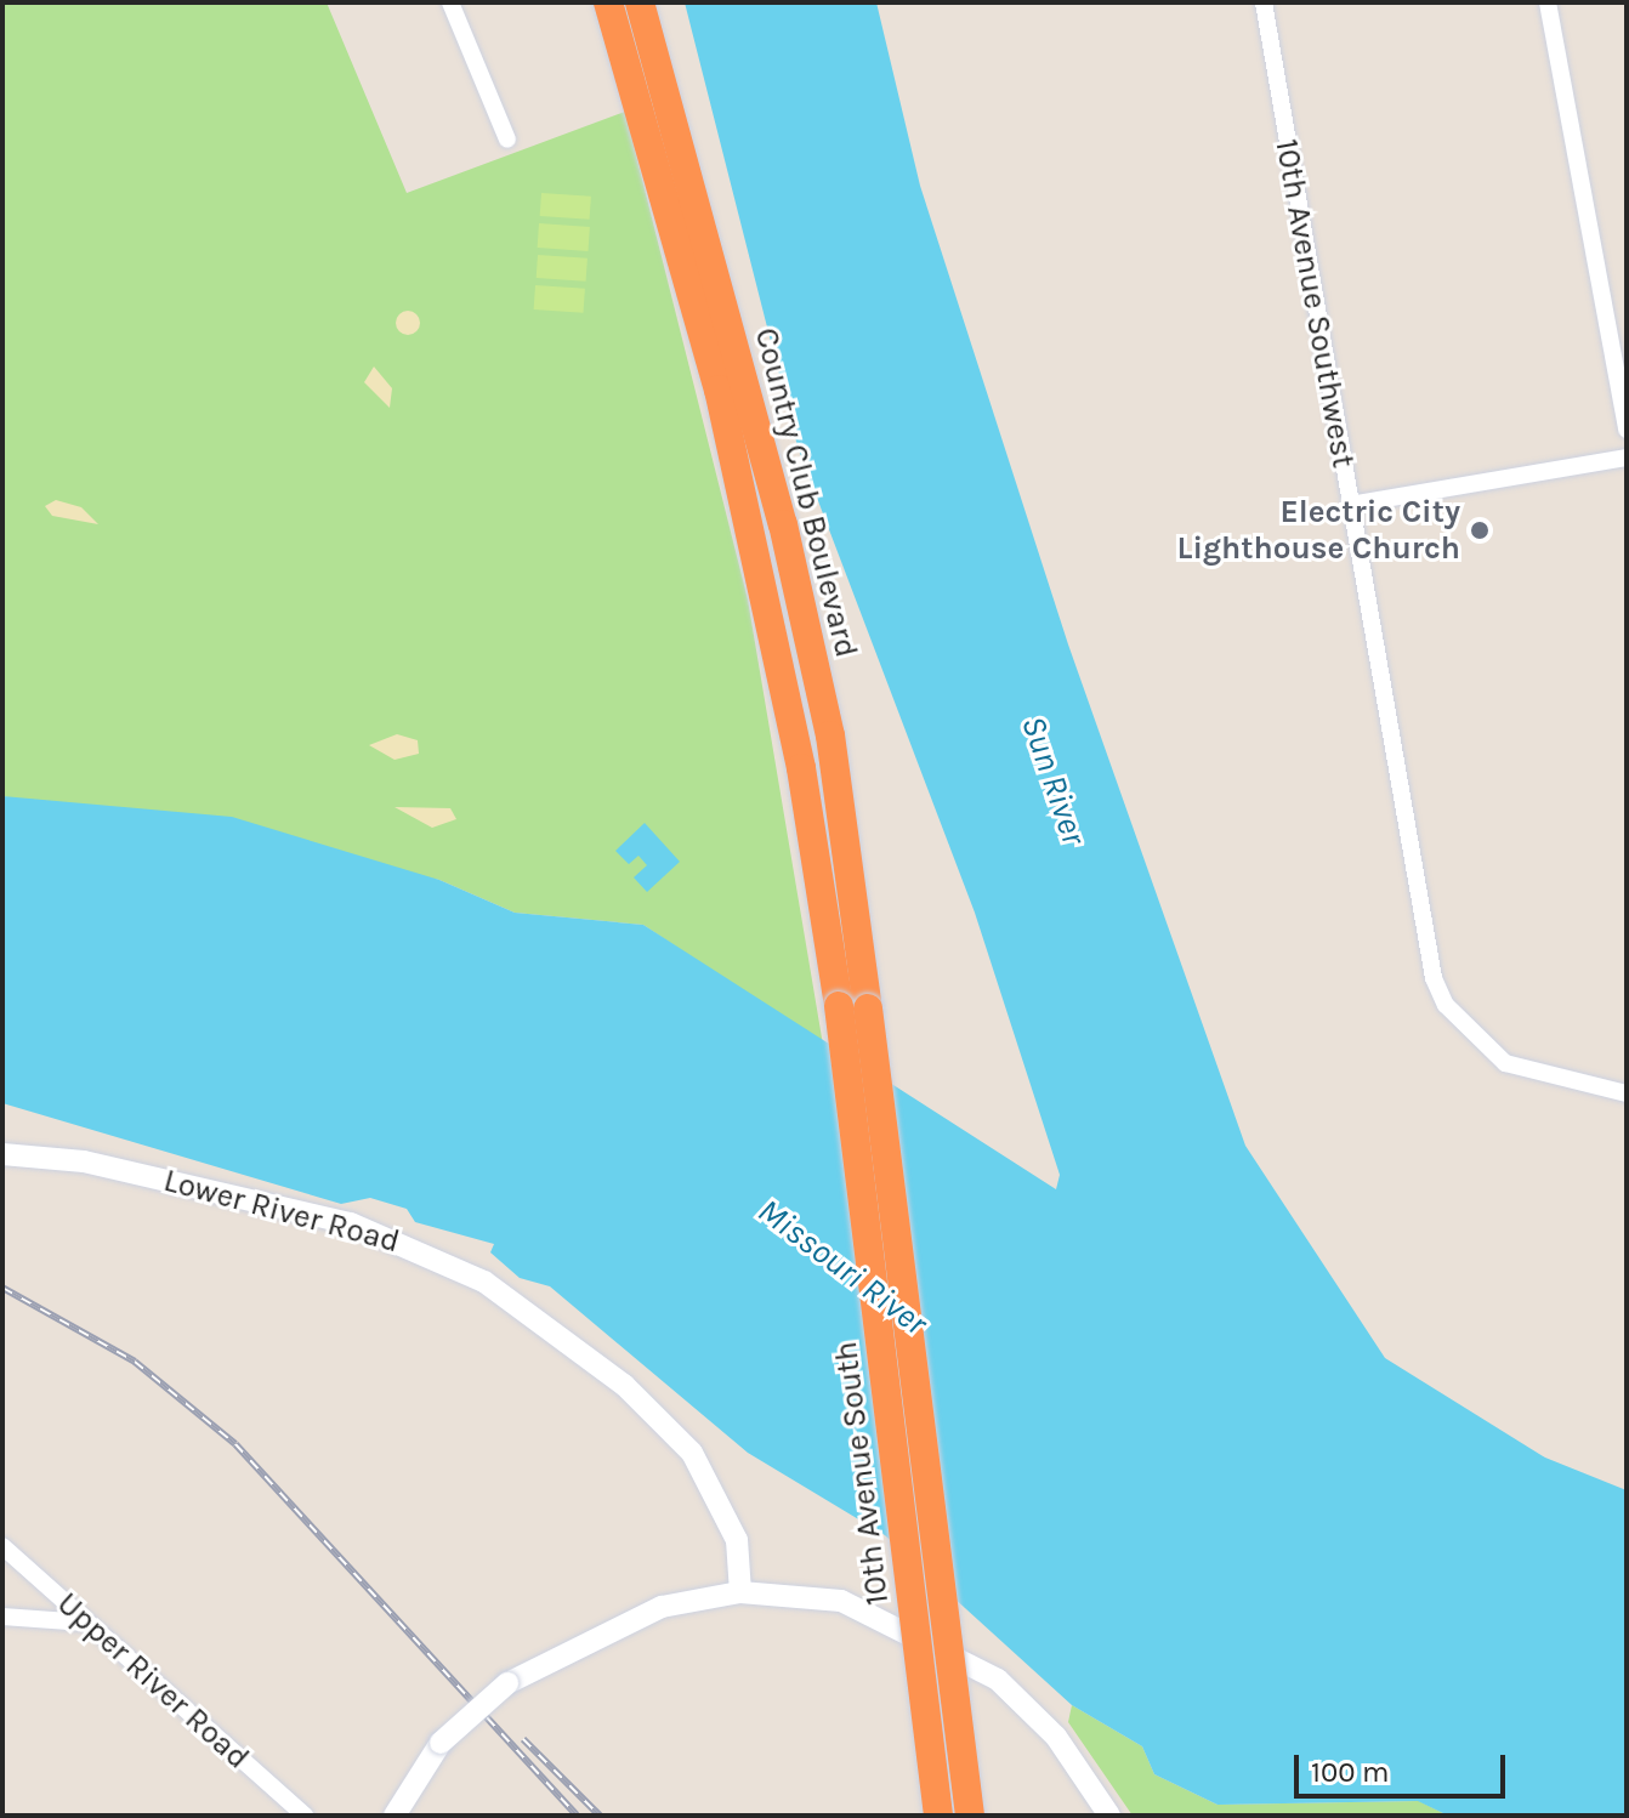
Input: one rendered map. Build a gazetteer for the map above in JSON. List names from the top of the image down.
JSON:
{
  "streets": {
    "highway": ["Country Club Boulevard", "10th Avenue South"],
    "street": ["10th Avenue Southwest", "Lower River Road", "Upper River Road"]
  },
  "crossings": [
    ["Country Club Boulevard", "10th Avenue South"]
  ],
  "water": ["Sun River", "Missouri River"],
  "places": ["Electric City Lighthouse Church"],
  "scale_bar": "100 m"
}
